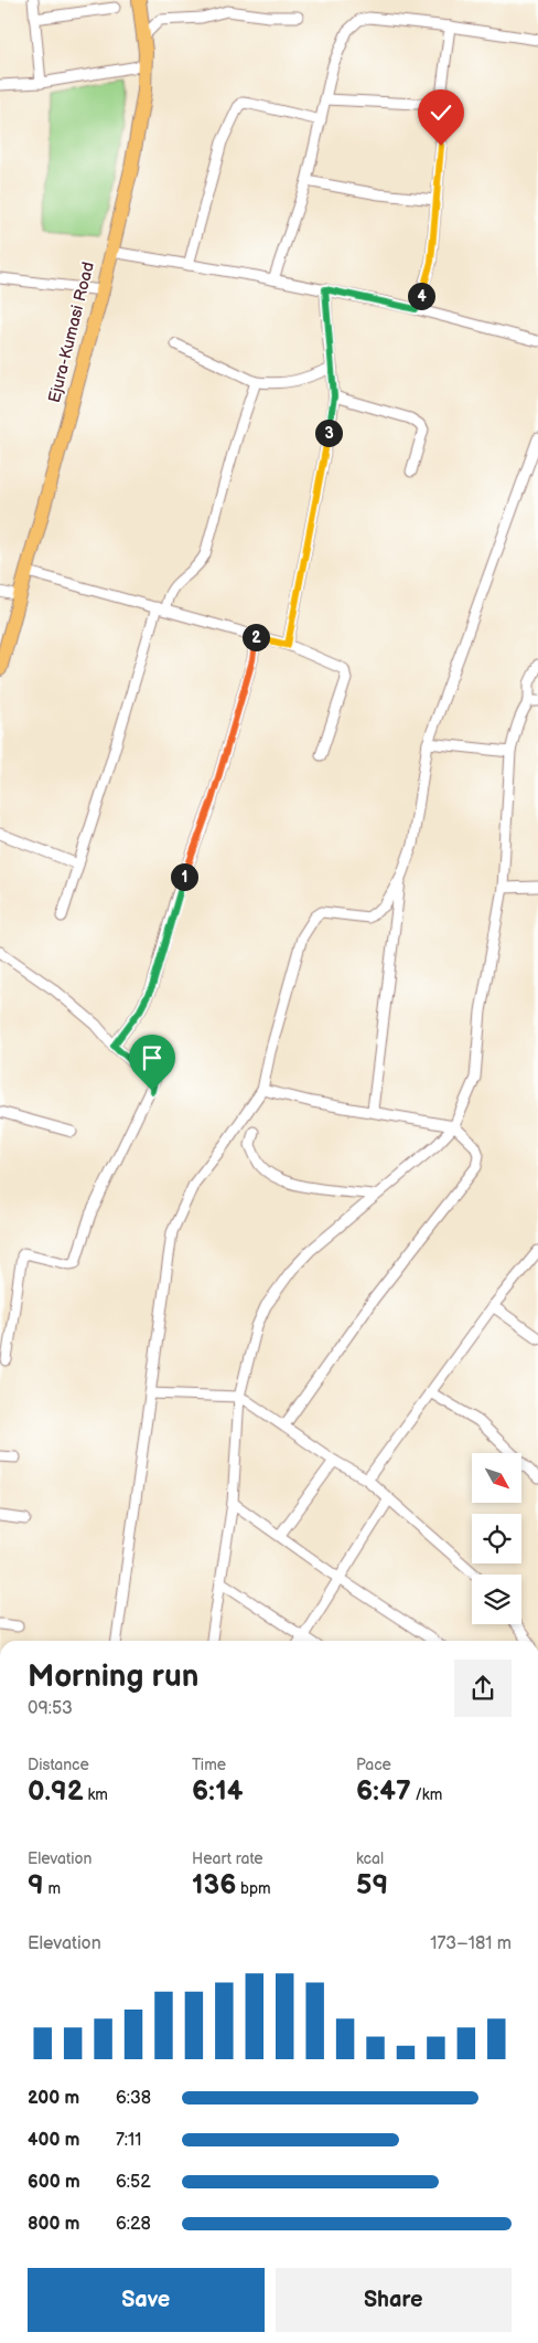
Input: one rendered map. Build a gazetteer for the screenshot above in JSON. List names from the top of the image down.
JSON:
{
  "streets": {
    "main road": ["Ejura-Kumasi Road"]
  },
  "north": "bottom right",
  "page": {
    "pins": [
      "4",
      "3",
      "2",
      "1"
    ],
    "heading": ["Morning run", "09:53"],
    "stats": [
      ["Distance", "0.92 km"],
      ["Time", "6:14"],
      ["Pace", "6:47 /km"],
      ["Elevation", "9 m"],
      ["Heart rate", "136 bpm"],
      ["kcal", "59"]
    ],
    "chart": ["Elevation", "173–181 m"],
    "list": [
      {
        "name": "200 m",
        "note": "6:38"
      },
      {
        "name": "400 m",
        "note": "7:11"
      },
      {
        "name": "600 m",
        "note": "6:52"
      },
      {
        "name": "800 m",
        "note": "6:28"
      }
    ],
    "buttons": ["Save", "Share"]
  }
}
